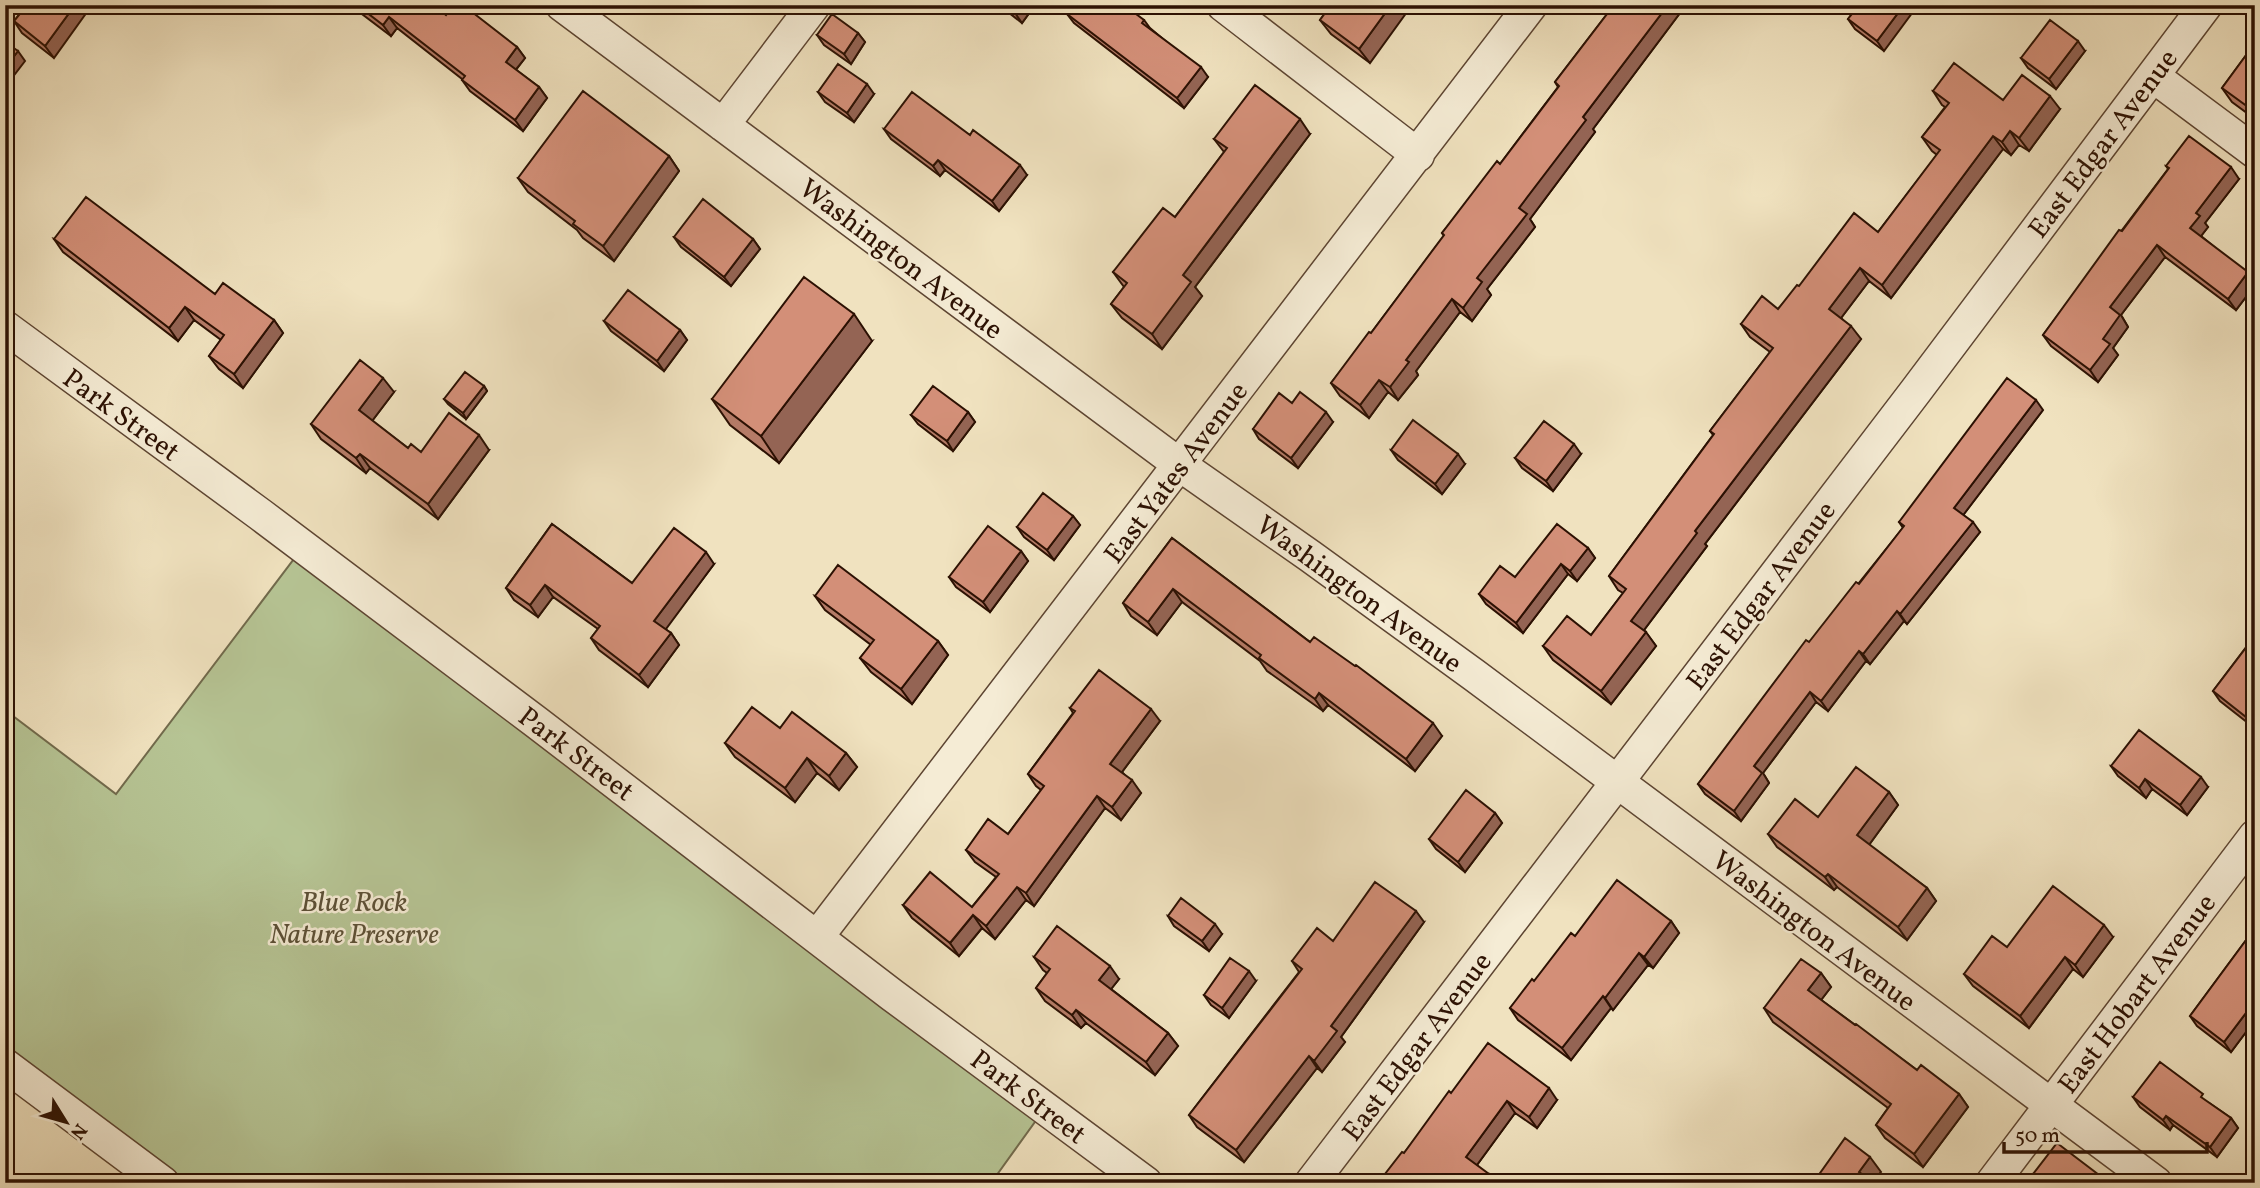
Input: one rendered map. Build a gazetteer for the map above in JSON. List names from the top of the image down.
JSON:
{
  "streets": {
    "street": [
      "East Edgar Avenue",
      "Washington Avenue",
      "Park Street",
      "East Yates Avenue",
      "East Hobart Avenue"
    ]
  },
  "crossings": [
    ["East Edgar Avenue", "Washington Avenue"],
    ["Washington Avenue", "East Yates Avenue"],
    ["Washington Avenue", "East Hobart Avenue"],
    ["Park Street", "East Yates Avenue"]
  ],
  "parks": ["Blue Rock Nature Preserve"],
  "scale_bar": "50 m",
  "north": "bottom right"
}
